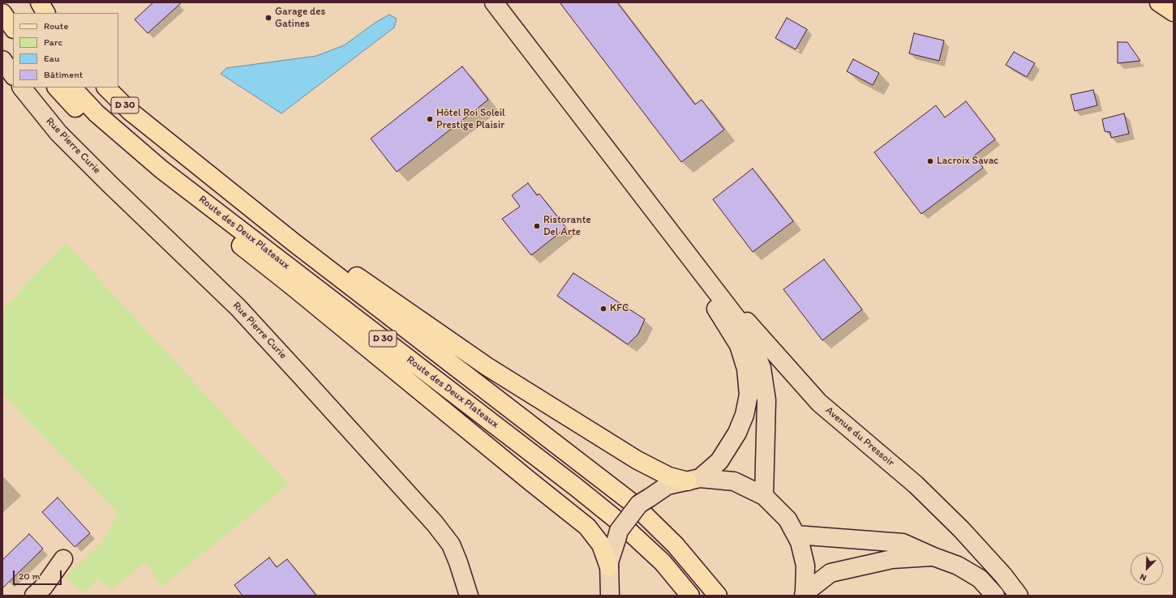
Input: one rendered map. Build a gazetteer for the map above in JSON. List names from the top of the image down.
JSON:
{
  "streets": {
    "main road": ["D 30", "Route des Deux Plateaux"],
    "street": ["Rue Pierre Curie", "Avenue du Pressoir"]
  },
  "places": [
    "Garage des Gatines",
    "Hôtel Roi Soleil Prestige Plaisir",
    "Lacroix Savac",
    "Ristorante Del Arte",
    "KFC"
  ],
  "legend": [
    "Route",
    "Parc",
    "Eau",
    "Bâtiment"
  ],
  "scale_bar": "20 m",
  "north": "bottom left"
}
